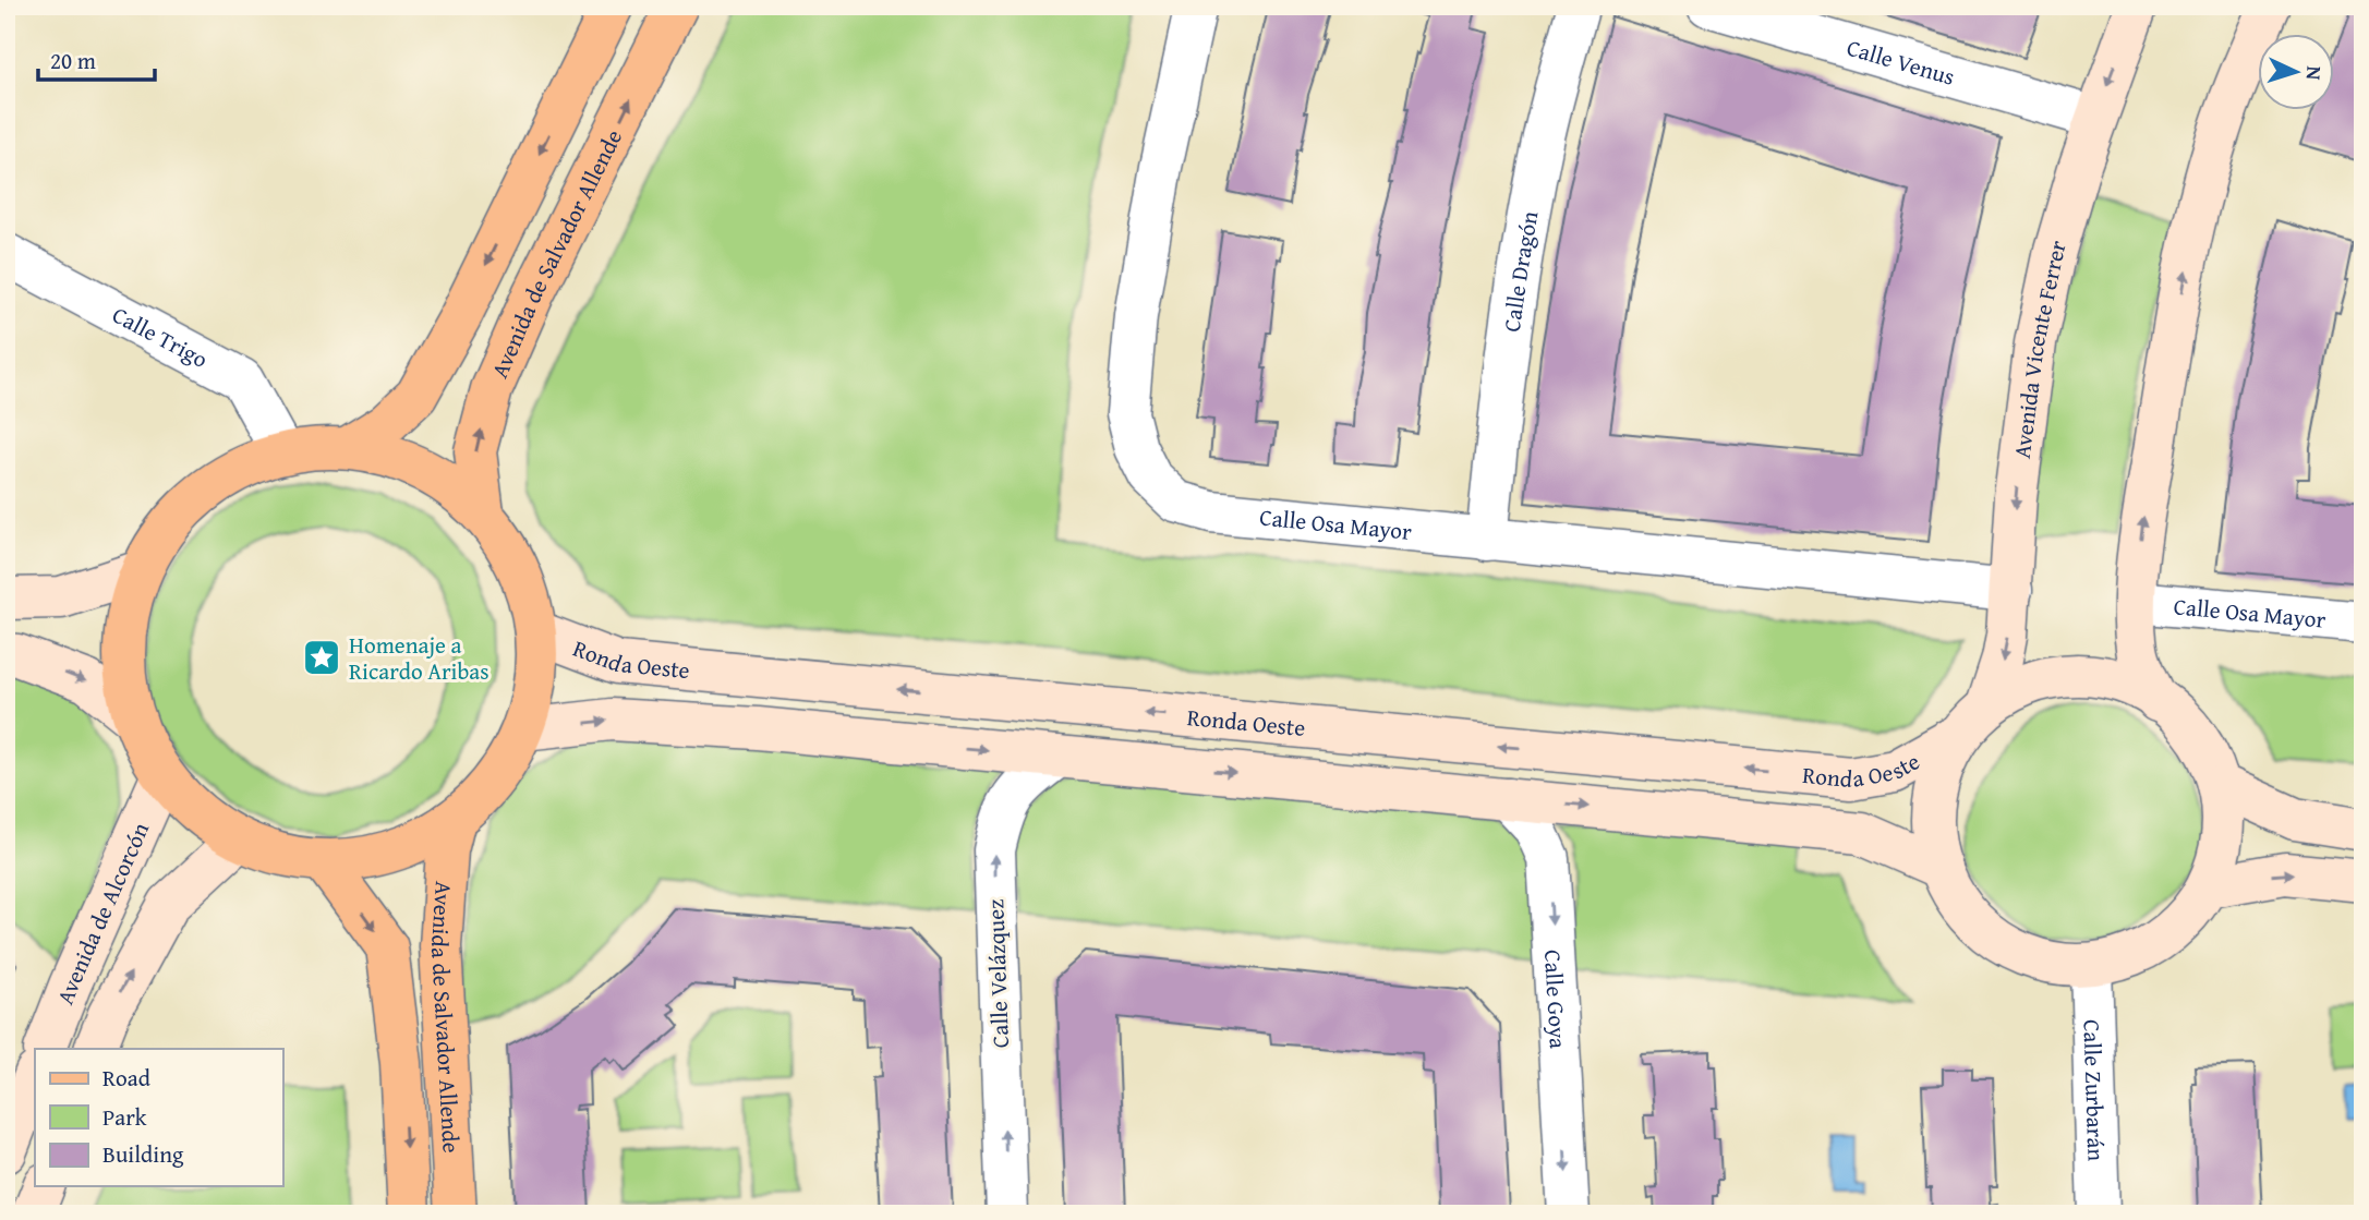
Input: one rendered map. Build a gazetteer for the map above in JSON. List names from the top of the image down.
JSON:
{
  "streets": {
    "main road": [
      "Avenida de Salvador Allende",
      "Avenida Vicente Ferrer",
      "Ronda Oeste",
      "Avenida de Alcorcón"
    ],
    "street": [
      "Calle Venus",
      "Calle Dragón",
      "Calle Trigo",
      "Calle Osa Mayor",
      "Calle Velázquez",
      "Calle Goya",
      "Calle Zurbarán"
    ]
  },
  "crossings": [
    ["Calle Venus", "Avenida Vicente Ferrer"],
    ["Calle Dragón", "Calle Osa Mayor"],
    ["Avenida Vicente Ferrer", "Calle Osa Mayor"]
  ],
  "one_way": ["Calle Velázquez", "Calle Goya"],
  "places": {
    "place": ["Homenaje a Ricardo Aribas"]
  },
  "legend": ["Road", "Park", "Building"],
  "scale_bar": "20 m",
  "north": "right"
}
